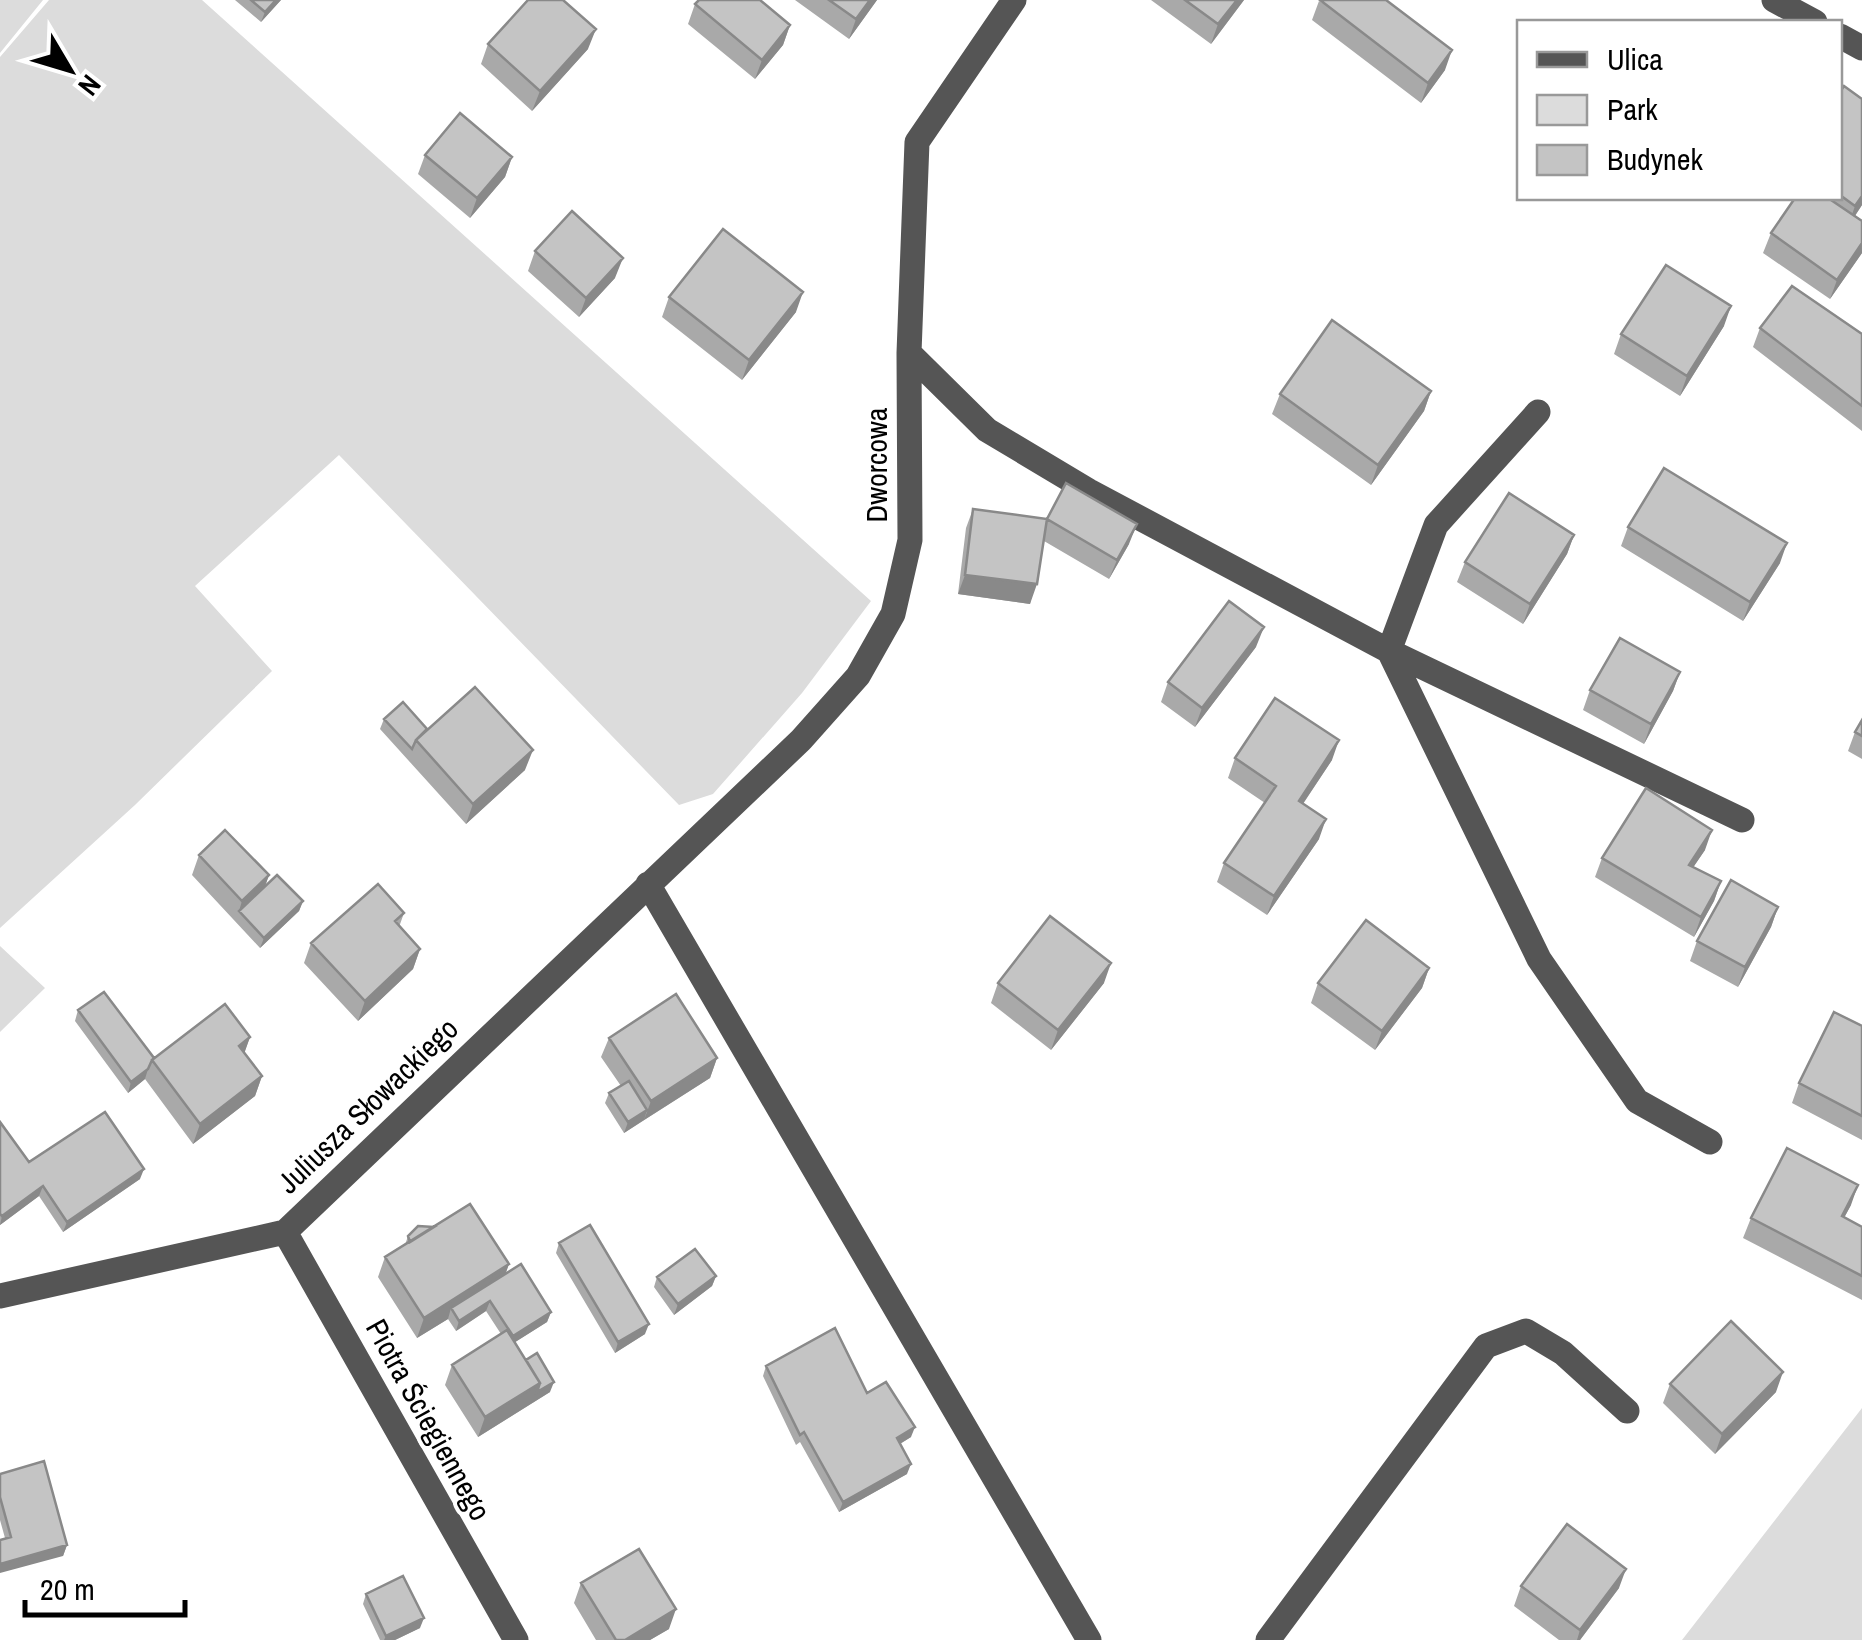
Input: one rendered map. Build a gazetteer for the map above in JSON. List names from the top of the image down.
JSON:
{
  "streets": {
    "street": ["Dworcowa", "Juliusza Słowackiego", "Piotra Ściegiennego"]
  },
  "crossings": [
    ["Dworcowa", "Juliusza Słowackiego"],
    ["Juliusza Słowackiego", "Piotra Ściegiennego"]
  ],
  "legend": ["Ulica", "Park", "Budynek"],
  "scale_bar": "20 m",
  "north": "bottom right"
}
